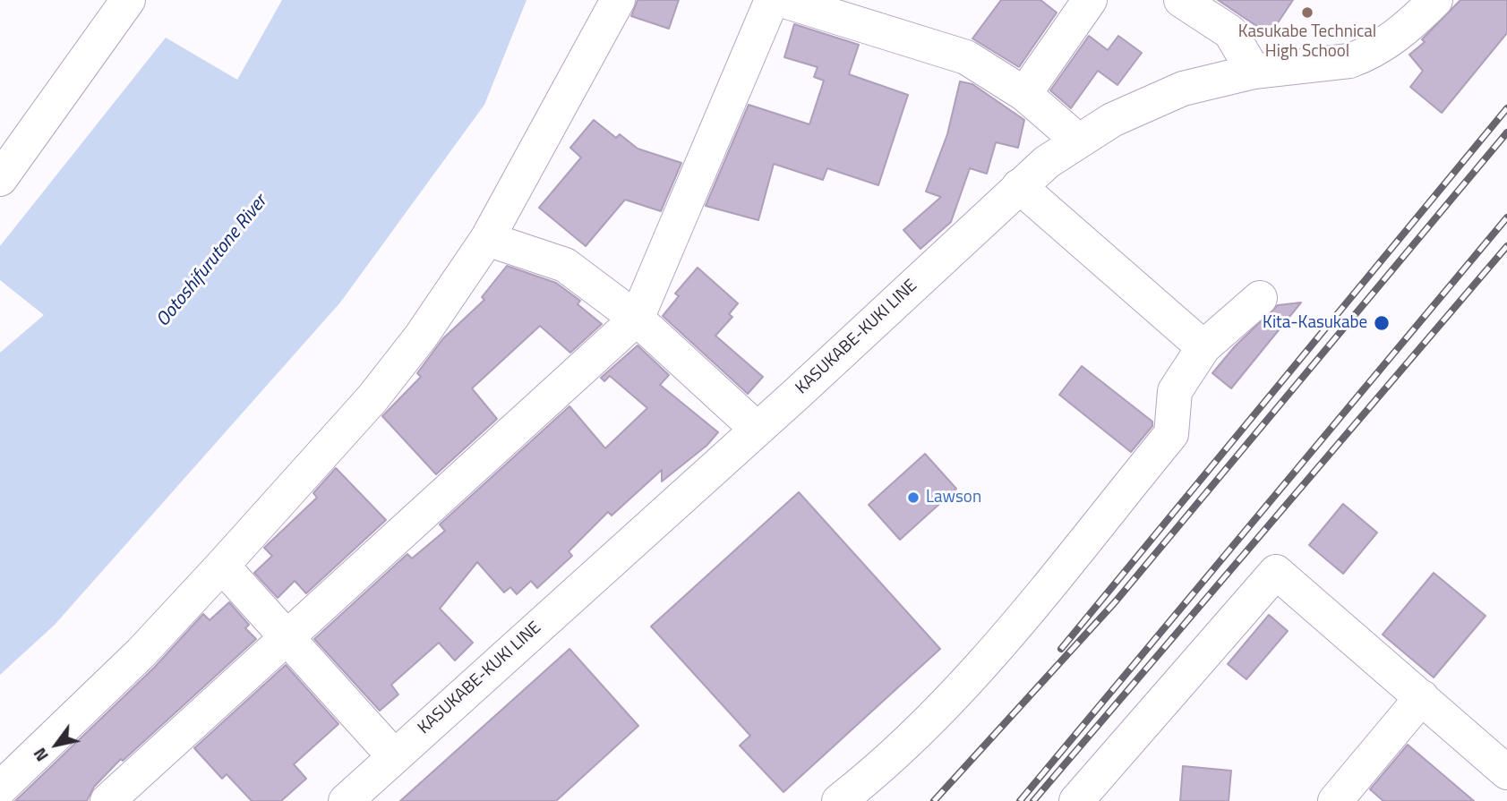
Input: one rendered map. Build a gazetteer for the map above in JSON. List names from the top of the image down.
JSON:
{
  "streets": {
    "street": ["KASUKABE-KUKI LINE"]
  },
  "water": ["Ootoshifurutone River"],
  "places": ["Kasukabe Technical High School", "Kita-Kasukabe", "Lawson"],
  "north": "bottom left"
}
